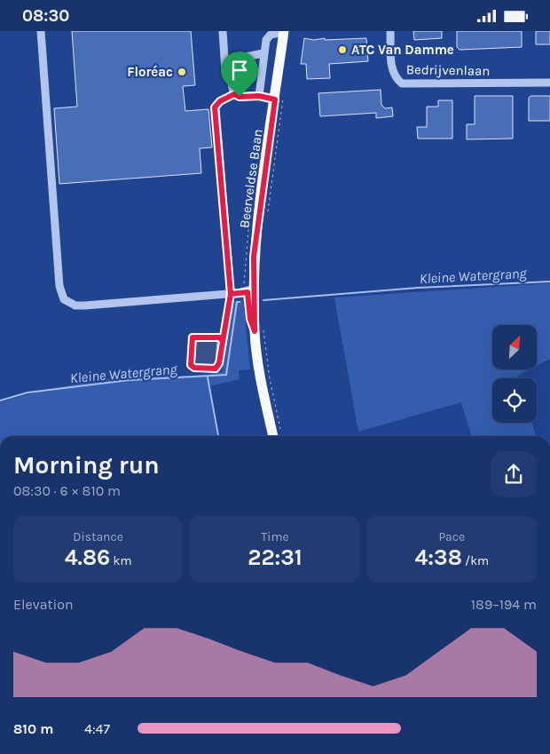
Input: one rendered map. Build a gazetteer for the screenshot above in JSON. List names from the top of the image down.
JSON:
{
  "streets": {
    "main road": ["Beerveldse Baan"],
    "street": ["Bedrijvenlaan"]
  },
  "water": ["Kleine Watergrang"],
  "places": ["ATC Van Damme", "Floréac"],
  "north": "top right",
  "page": {
    "status": "08:30",
    "heading": ["Morning run", "08:30 · 6 × 810 m"],
    "stats": [
      ["Distance", "4.86 km"],
      ["Time", "22:31"],
      ["Pace", "4:38 /km"]
    ],
    "chart": ["Elevation", "189–194 m"],
    "list": [
      {
        "name": "810 m",
        "note": "4:47"
      }
    ]
  }
}
